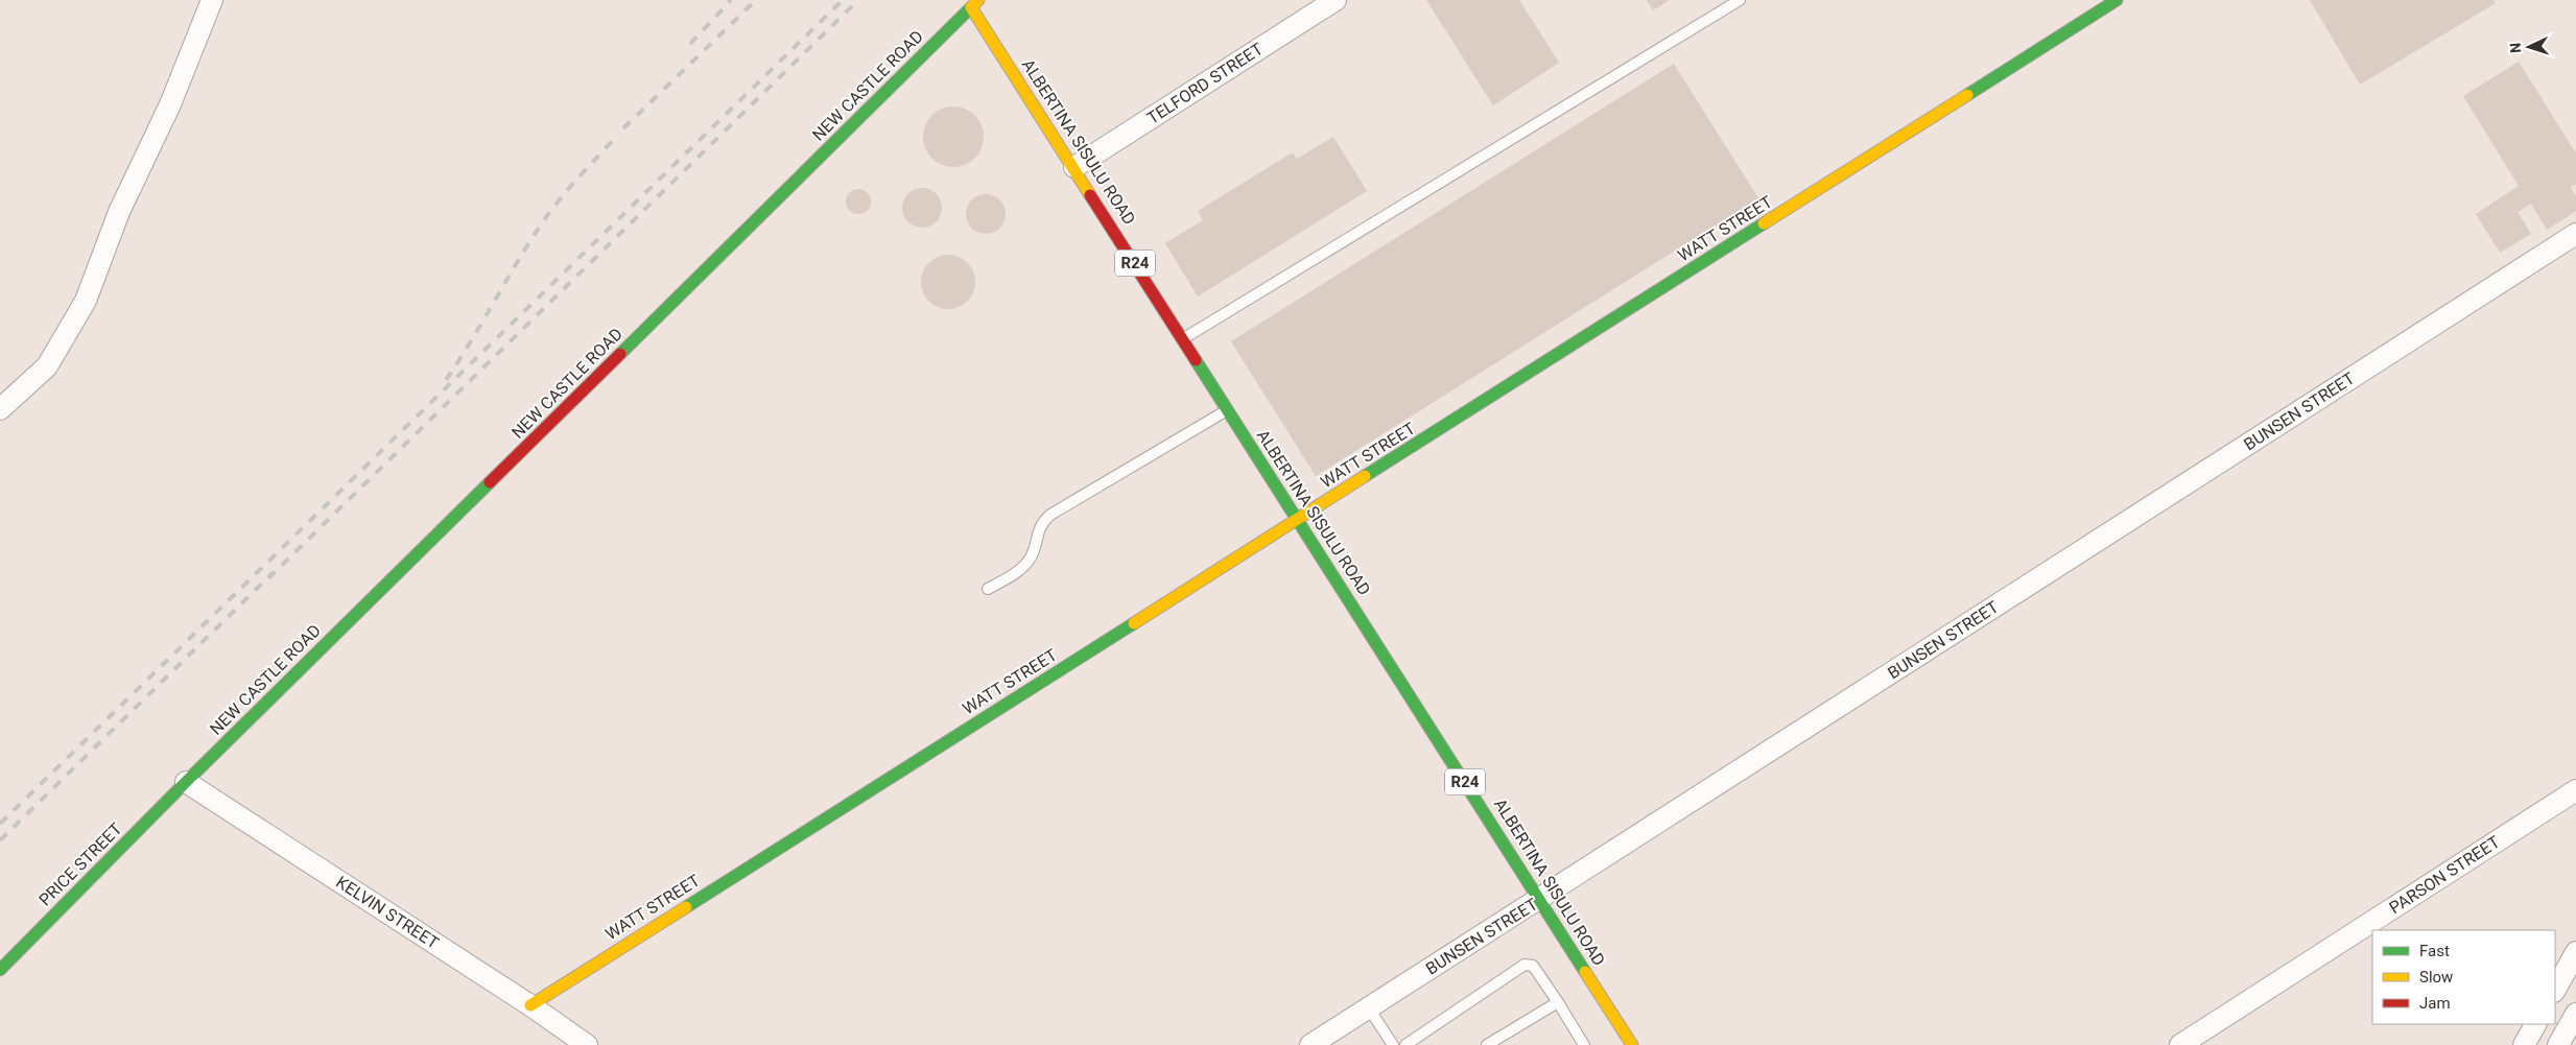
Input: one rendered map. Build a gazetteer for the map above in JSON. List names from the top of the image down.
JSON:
{
  "streets": {
    "street": [
      "TELFORD STREET",
      "NEW CASTLE ROAD",
      "ALBERTINA SISULU ROAD",
      "WATT STREET",
      "R24",
      "BUNSEN STREET",
      "PRICE STREET",
      "PARSON STREET",
      "KELVIN STREET"
    ]
  },
  "crossings": [
    ["TELFORD STREET", "ALBERTINA SISULU ROAD"],
    ["NEW CASTLE ROAD", "ALBERTINA SISULU ROAD"],
    ["NEW CASTLE ROAD", "PRICE STREET"],
    ["NEW CASTLE ROAD", "KELVIN STREET"],
    ["ALBERTINA SISULU ROAD", "WATT STREET"],
    ["ALBERTINA SISULU ROAD", "BUNSEN STREET"],
    ["WATT STREET", "KELVIN STREET"],
    ["PRICE STREET", "KELVIN STREET"]
  ],
  "legend": ["Fast", "Slow", "Jam"],
  "north": "left"
}
